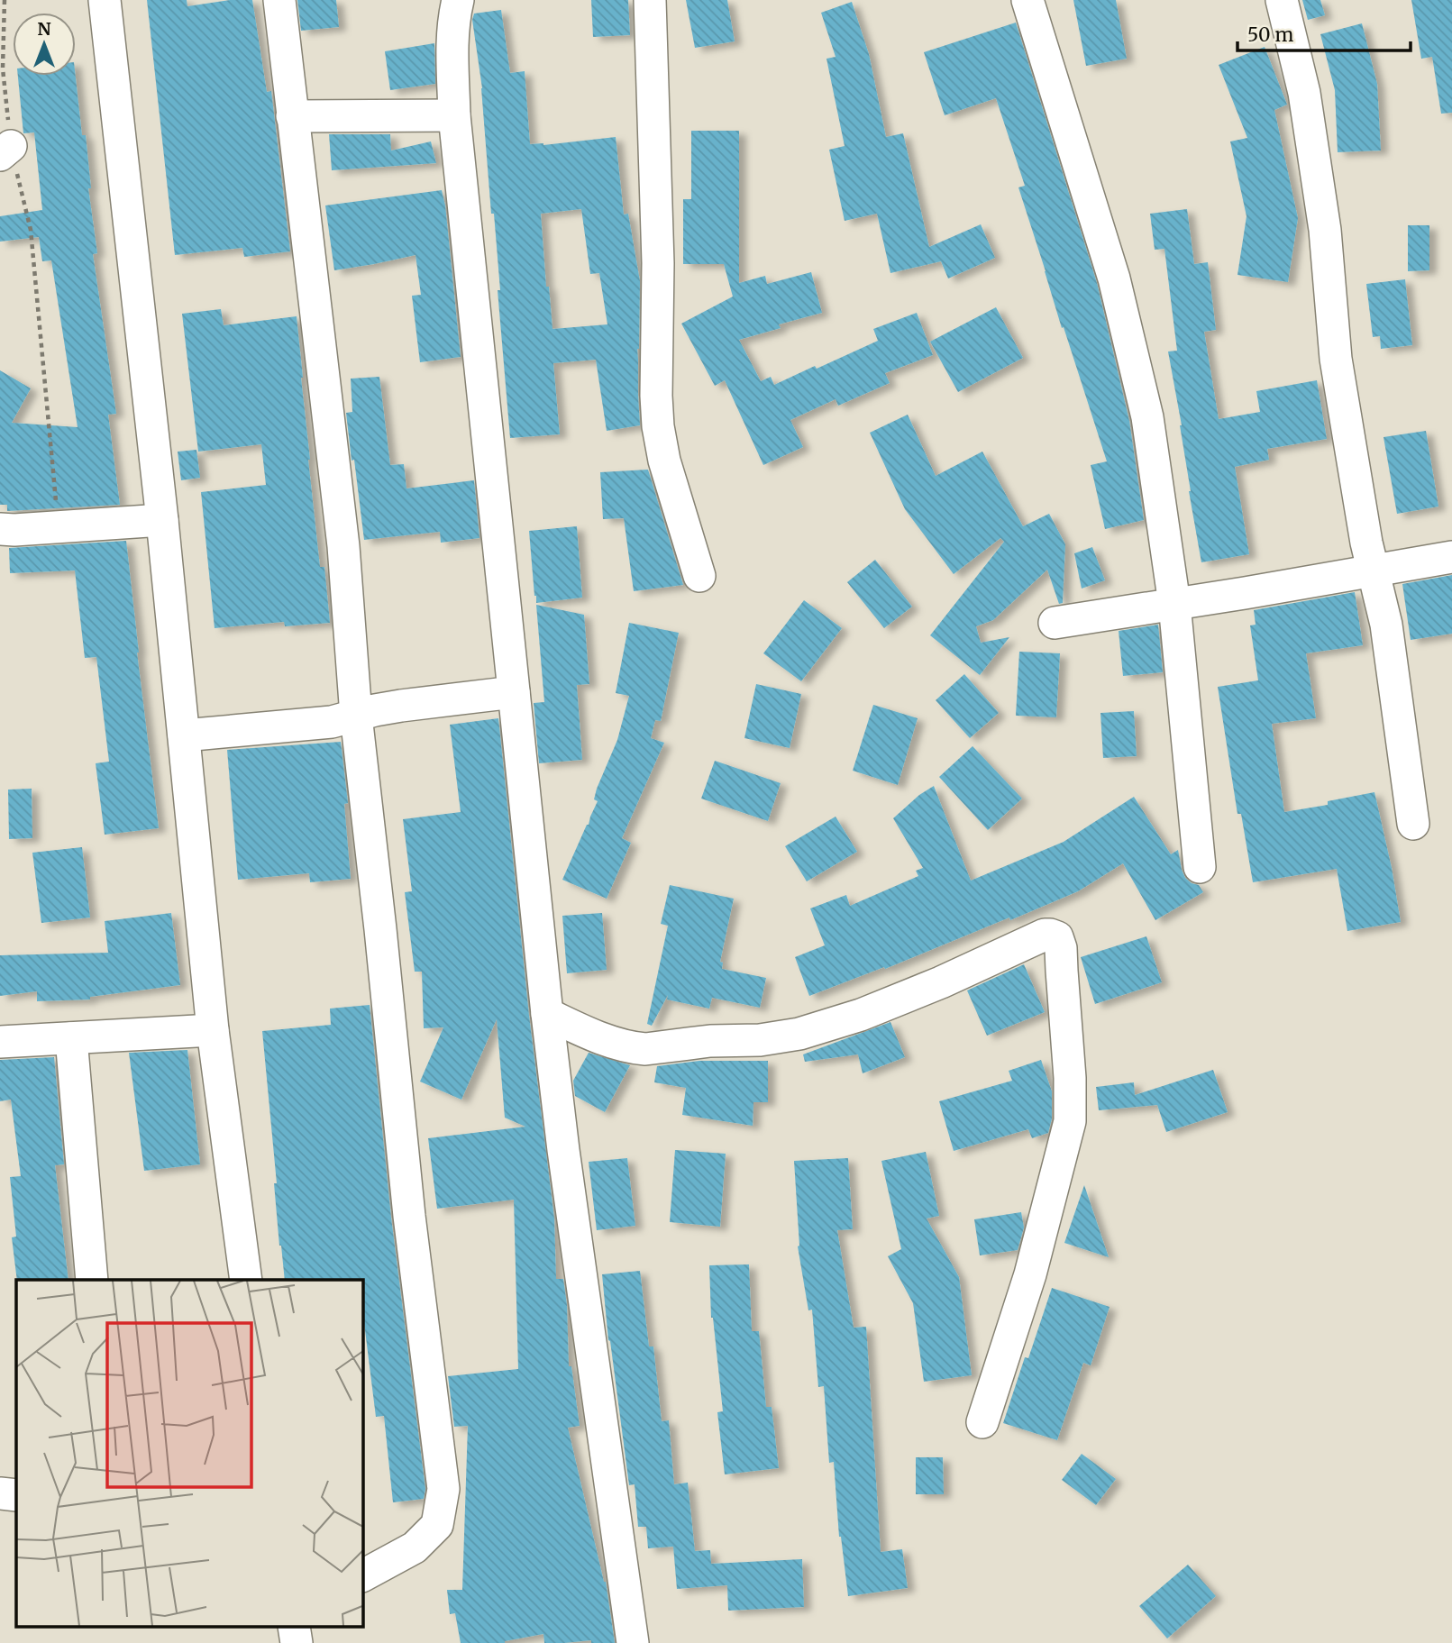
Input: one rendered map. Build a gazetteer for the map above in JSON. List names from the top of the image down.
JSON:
{
  "scale_bar": "50 m",
  "north": "top"
}
